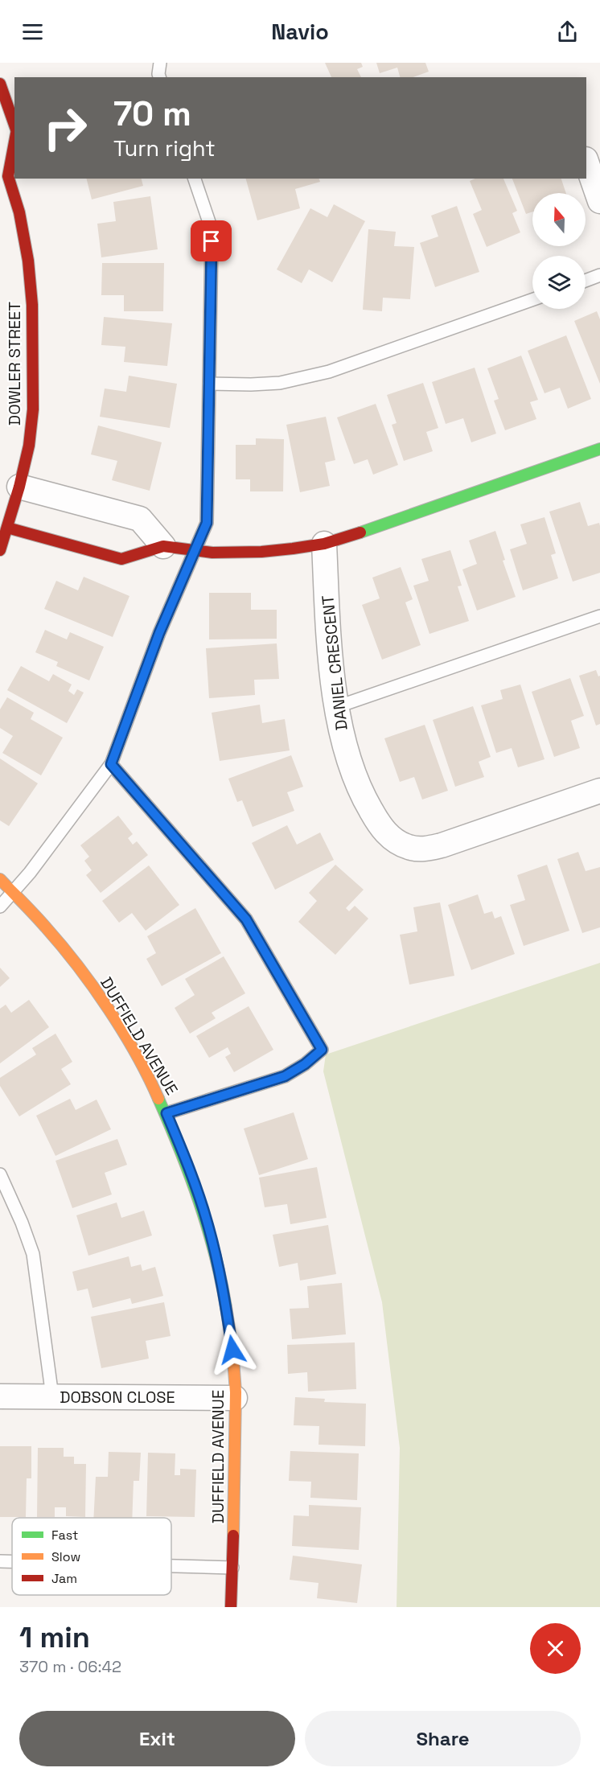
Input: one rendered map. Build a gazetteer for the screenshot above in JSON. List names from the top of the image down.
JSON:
{
  "streets": {
    "street": [
      "DOWLER STREET",
      "DANIEL CRESCENT",
      "DUFFIELD AVENUE",
      "DOBSON CLOSE"
    ]
  },
  "crossings": [
    ["DUFFIELD AVENUE", "DOBSON CLOSE"]
  ],
  "legend": ["Fast", "Slow", "Jam"],
  "north": "top",
  "page": {
    "header": "Navio",
    "turn": ["70 m", "Turn right"],
    "heading": ["1 min", "370 m · 06:42"],
    "buttons": ["Exit", "Share"]
  }
}
